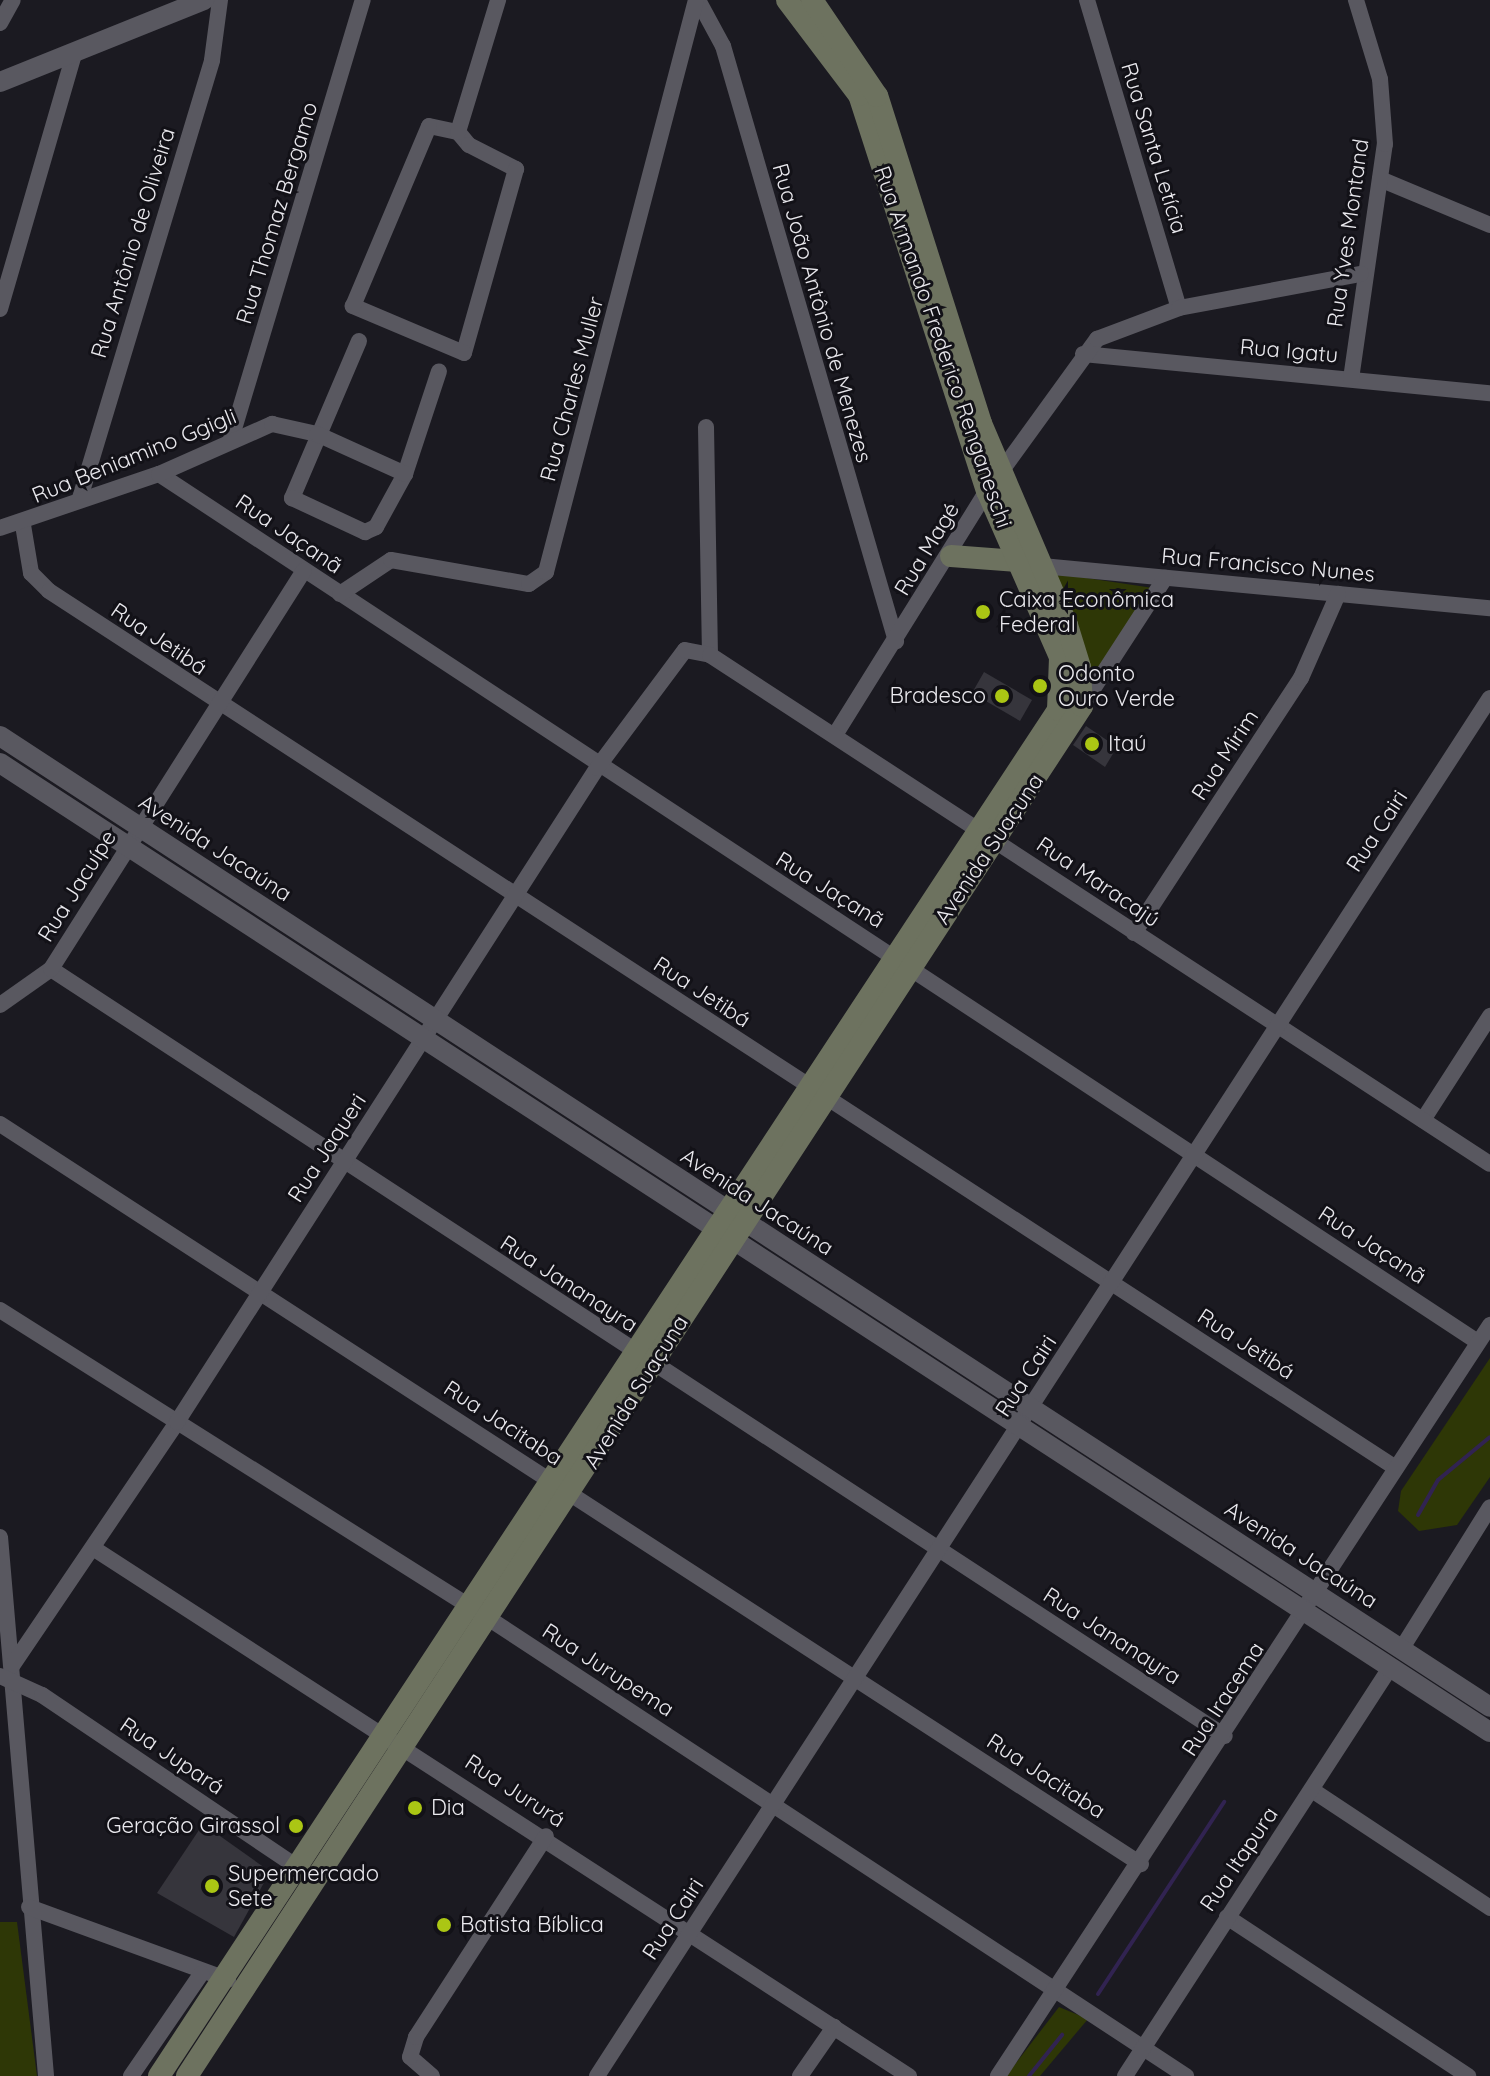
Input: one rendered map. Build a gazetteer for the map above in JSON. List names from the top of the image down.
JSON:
{
  "streets": {
    "main road": ["Rua Armando Frederico Renganeschi", "Avenida Suaçuna"],
    "street": [
      "Rua Santa Letícia",
      "Rua Thomaz Bergamo",
      "Rua Yves Montand",
      "Rua Antônio de Oliveira",
      "Rua João Antônio de Menezes",
      "Rua Igatu",
      "Rua Charles Muller",
      "Rua Beniamino Ggigli",
      "Rua Jaçanã",
      "Rua Magé",
      "Rua Francisco Nunes",
      "Rua Jetibá",
      "Rua Mirim",
      "Rua Cairi",
      "Avenida Jacaúna",
      "Rua Maracajú",
      "Rua Jacuípe",
      "Rua Jaqueri",
      "Rua Jananayra",
      "Rua Jacitaba",
      "Rua Jurupema",
      "Rua Iracema",
      "Rua Jupará",
      "Rua Jururá",
      "Rua Itapura"
    ]
  },
  "crossings": [
    ["Rua Santa Letícia", "Rua Magé"],
    ["Rua Thomaz Bergamo", "Rua Beniamino Ggigli"],
    ["Rua Yves Montand", "Rua Igatu"],
    ["Rua Yves Montand", "Rua Magé"],
    ["Rua Antônio de Oliveira", "Rua Beniamino Ggigli"],
    ["Rua João Antônio de Menezes", "Rua Charles Muller"],
    ["Rua João Antônio de Menezes", "Rua Magé"],
    ["Rua Armando Frederico Renganeschi", "Rua Magé"],
    ["Rua Armando Frederico Renganeschi", "Rua Francisco Nunes"],
    ["Rua Armando Frederico Renganeschi", "Avenida Suaçuna"],
    ["Rua Igatu", "Rua Magé"],
    ["Rua Charles Muller", "Rua Jaçanã"],
    ["Rua Beniamino Ggigli", "Rua Jaçanã"],
    ["Rua Beniamino Ggigli", "Rua Jetibá"],
    ["Rua Jaçanã", "Rua Cairi"],
    ["Rua Jaçanã", "Avenida Suaçuna"],
    ["Rua Jaçanã", "Rua Jacuípe"],
    ["Rua Jaçanã", "Rua Jaqueri"],
    ["Rua Jaçanã", "Rua Iracema"],
    ["Rua Magé", "Rua Maracajú"],
    ["Rua Francisco Nunes", "Rua Mirim"],
    ["Rua Jetibá", "Rua Cairi"],
    ["Rua Jetibá", "Avenida Suaçuna"],
    ["Rua Jetibá", "Rua Jacuípe"],
    ["Rua Jetibá", "Rua Jaqueri"],
    ["Rua Jetibá", "Rua Iracema"],
    ["Rua Mirim", "Rua Maracajú"],
    ["Rua Cairi", "Avenida Jacaúna"],
    ["Rua Cairi", "Rua Maracajú"],
    ["Rua Cairi", "Rua Jananayra"],
    ["Rua Cairi", "Rua Jacitaba"],
    ["Rua Cairi", "Rua Jurupema"],
    ["Rua Cairi", "Rua Jururá"],
    ["Avenida Jacaúna", "Avenida Suaçuna"],
    ["Avenida Jacaúna", "Rua Jacuípe"],
    ["Avenida Jacaúna", "Rua Jaqueri"],
    ["Avenida Jacaúna", "Rua Iracema"],
    ["Avenida Jacaúna", "Rua Itapura"],
    ["Avenida Suaçuna", "Rua Maracajú"],
    ["Avenida Suaçuna", "Rua Jananayra"],
    ["Avenida Suaçuna", "Rua Jacitaba"],
    ["Avenida Suaçuna", "Rua Jurupema"],
    ["Avenida Suaçuna", "Rua Jupará"],
    ["Avenida Suaçuna", "Rua Jururá"],
    ["Rua Maracajú", "Rua Jaqueri"],
    ["Rua Jacuípe", "Rua Jananayra"],
    ["Rua Jaqueri", "Rua Jananayra"],
    ["Rua Jaqueri", "Rua Jacitaba"],
    ["Rua Jaqueri", "Rua Jurupema"],
    ["Rua Jaqueri", "Rua Jupará"],
    ["Rua Jaqueri", "Rua Jururá"],
    ["Rua Jananayra", "Rua Iracema"],
    ["Rua Jacitaba", "Rua Iracema"],
    ["Rua Jurupema", "Rua Iracema"],
    ["Rua Jurupema", "Rua Itapura"]
  ],
  "places": [
    "Caixa Econômica Federal",
    "Odonto Ouro Verde",
    "Bradesco",
    "Itaú",
    "Dia",
    "Geração Girassol",
    "Supermercado Sete",
    "Batista Bíblica"
  ]
}
